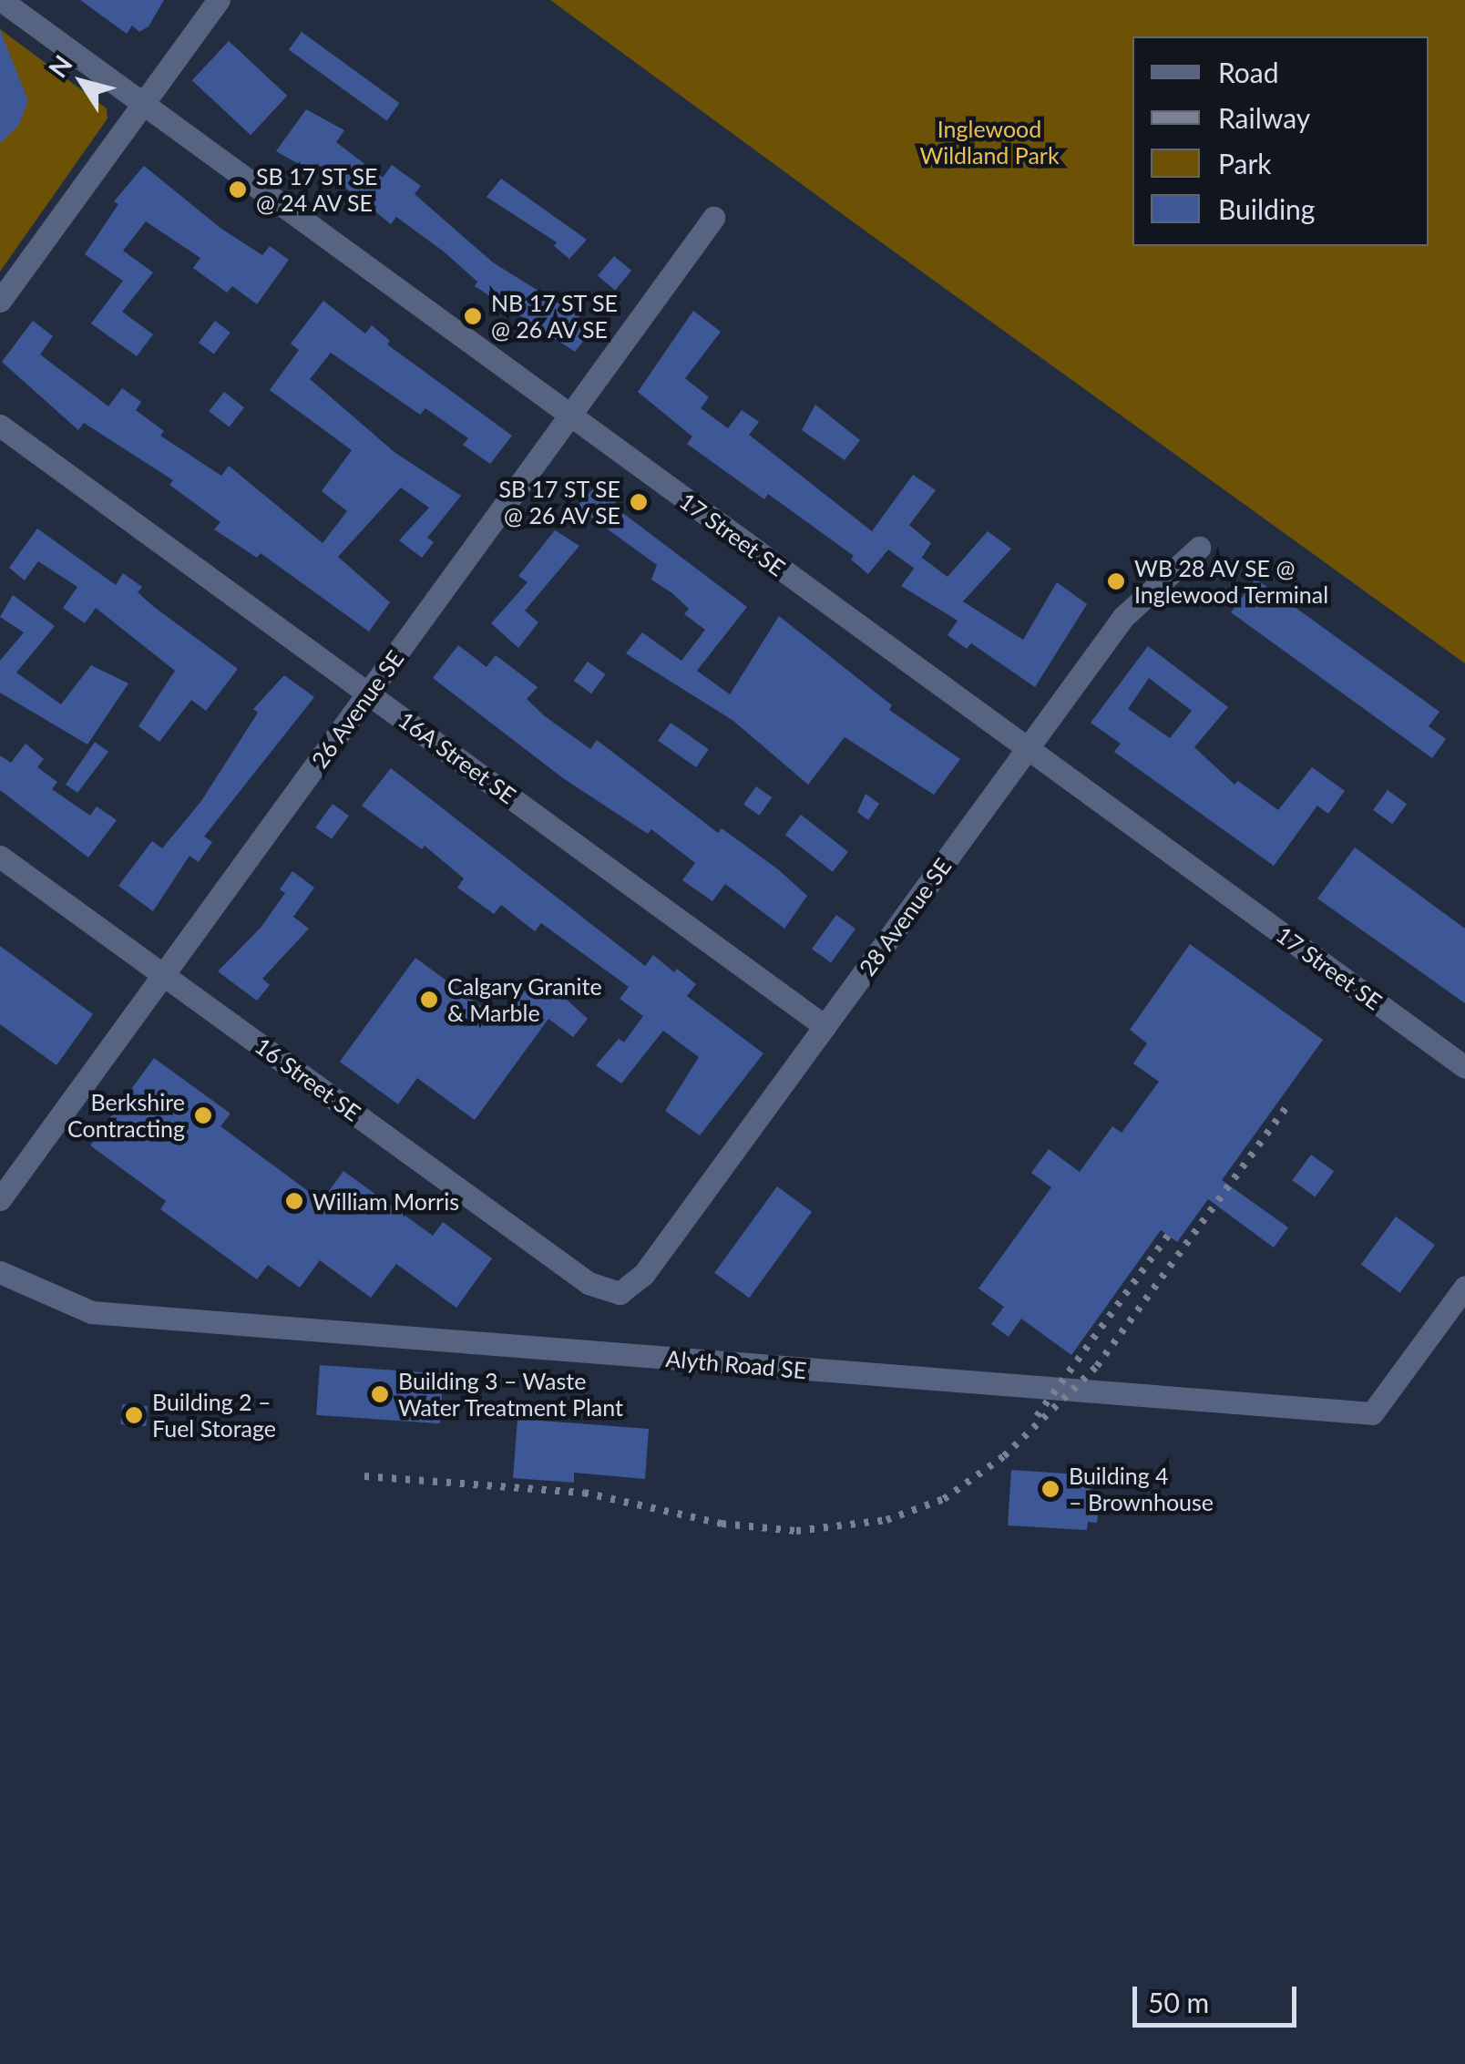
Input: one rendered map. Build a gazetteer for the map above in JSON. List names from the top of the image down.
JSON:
{
  "streets": {
    "street": [
      "17 Street SE",
      "26 Avenue SE",
      "16A Street SE",
      "28 Avenue SE",
      "16 Street SE",
      "Alyth Road SE"
    ]
  },
  "crossings": [
    ["17 Street SE", "26 Avenue SE"],
    ["17 Street SE", "28 Avenue SE"],
    ["26 Avenue SE", "16A Street SE"],
    ["26 Avenue SE", "16 Street SE"],
    ["16A Street SE", "28 Avenue SE"],
    ["28 Avenue SE", "16 Street SE"]
  ],
  "parks": ["Inglewood Wildland Park"],
  "places": [
    "SB 17 ST SE @ 24 AV SE",
    "NB 17 ST SE @ 26 AV SE",
    "SB 17 ST SE @ 26 AV SE",
    "WB 28 AV SE @ Inglewood Terminal",
    "Calgary Granite & Marble",
    "Berkshire Contracting",
    "William Morris",
    "Building 3 – Waste Water Treatment Plant",
    "Building 2 – Fuel Storage",
    "Building 4 – Brownhouse"
  ],
  "legend": [
    "Road",
    "Railway",
    "Park",
    "Building"
  ],
  "scale_bar": "50 m",
  "north": "top left"
}
